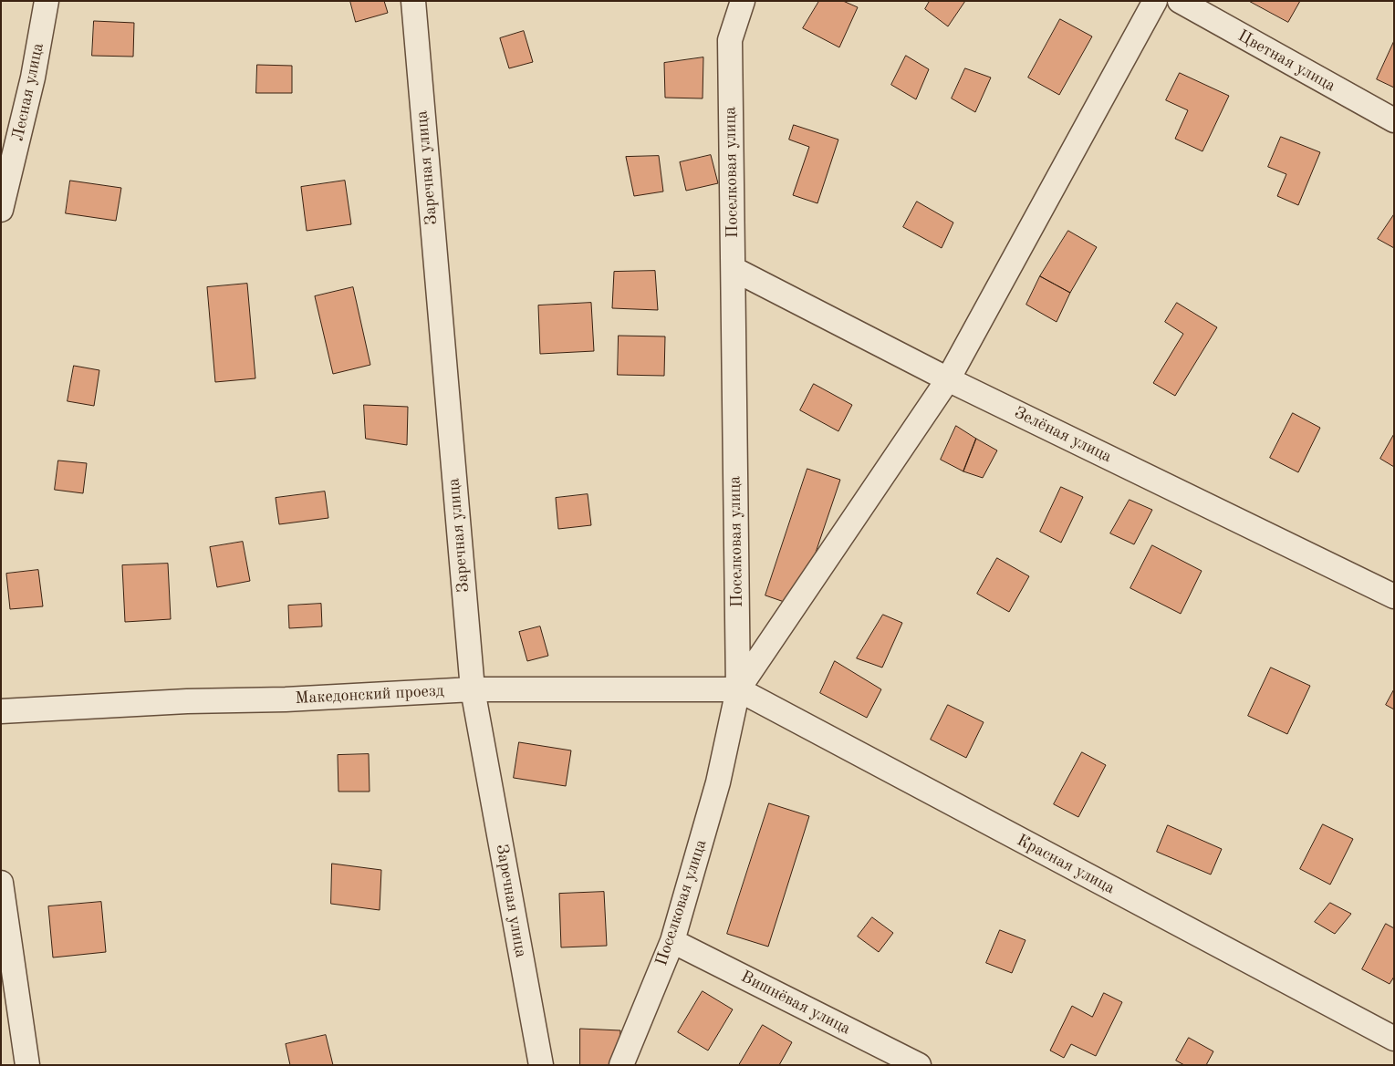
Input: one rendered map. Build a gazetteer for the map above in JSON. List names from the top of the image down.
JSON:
{
  "streets": {
    "street": [
      "Цветная улица",
      "Лесная улица",
      "Заречная улица",
      "Поселковая улица",
      "Зелёная улица",
      "Македонский проезд",
      "Красная улица",
      "Вишнёвая улица"
    ]
  },
  "crossings": [
    ["Заречная улица", "Македонский проезд"],
    ["Поселковая улица", "Зелёная улица"],
    ["Поселковая улица", "Македонский проезд"],
    ["Поселковая улица", "Красная улица"],
    ["Поселковая улица", "Вишнёвая улица"],
    ["Македонский проезд", "Красная улица"]
  ]
}
